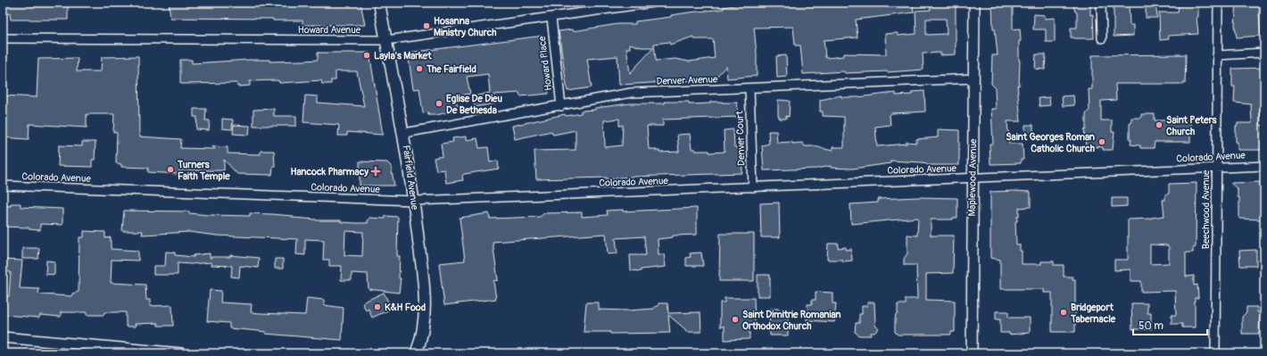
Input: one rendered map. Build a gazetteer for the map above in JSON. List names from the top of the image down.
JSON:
{
  "streets": {
    "main road": ["Fairfield Avenue"],
    "street": [
      "Howard Avenue",
      "Howard Place",
      "Denver Avenue",
      "Denver Court",
      "Colorado Avenue",
      "Maplewood Avenue",
      "Beechwood Avenue"
    ]
  },
  "crossings": [
    ["Howard Avenue", "Howard Place"],
    ["Howard Avenue", "Fairfield Avenue"],
    ["Howard Place", "Denver Avenue"],
    ["Denver Avenue", "Denver Court"],
    ["Denver Avenue", "Fairfield Avenue"],
    ["Denver Avenue", "Maplewood Avenue"],
    ["Denver Court", "Colorado Avenue"],
    ["Colorado Avenue", "Fairfield Avenue"],
    ["Colorado Avenue", "Maplewood Avenue"],
    ["Colorado Avenue", "Beechwood Avenue"]
  ],
  "places": {
    "other": [
      "Hosanna Ministry Church",
      "Layla's Market",
      "The Fairfield",
      "Eglise De Dieu De Bethesda",
      "Saint Peters Church",
      "Saint Georges Roman Catholic Church",
      "Turners Faith Temple",
      "K&H Food",
      "Bridgeport Tabernacle",
      "Saint Dimitrie Romanian Orthodox Church"
    ],
    "health": ["Hancock Pharmacy"]
  },
  "scale_bar": "50 m"
}
